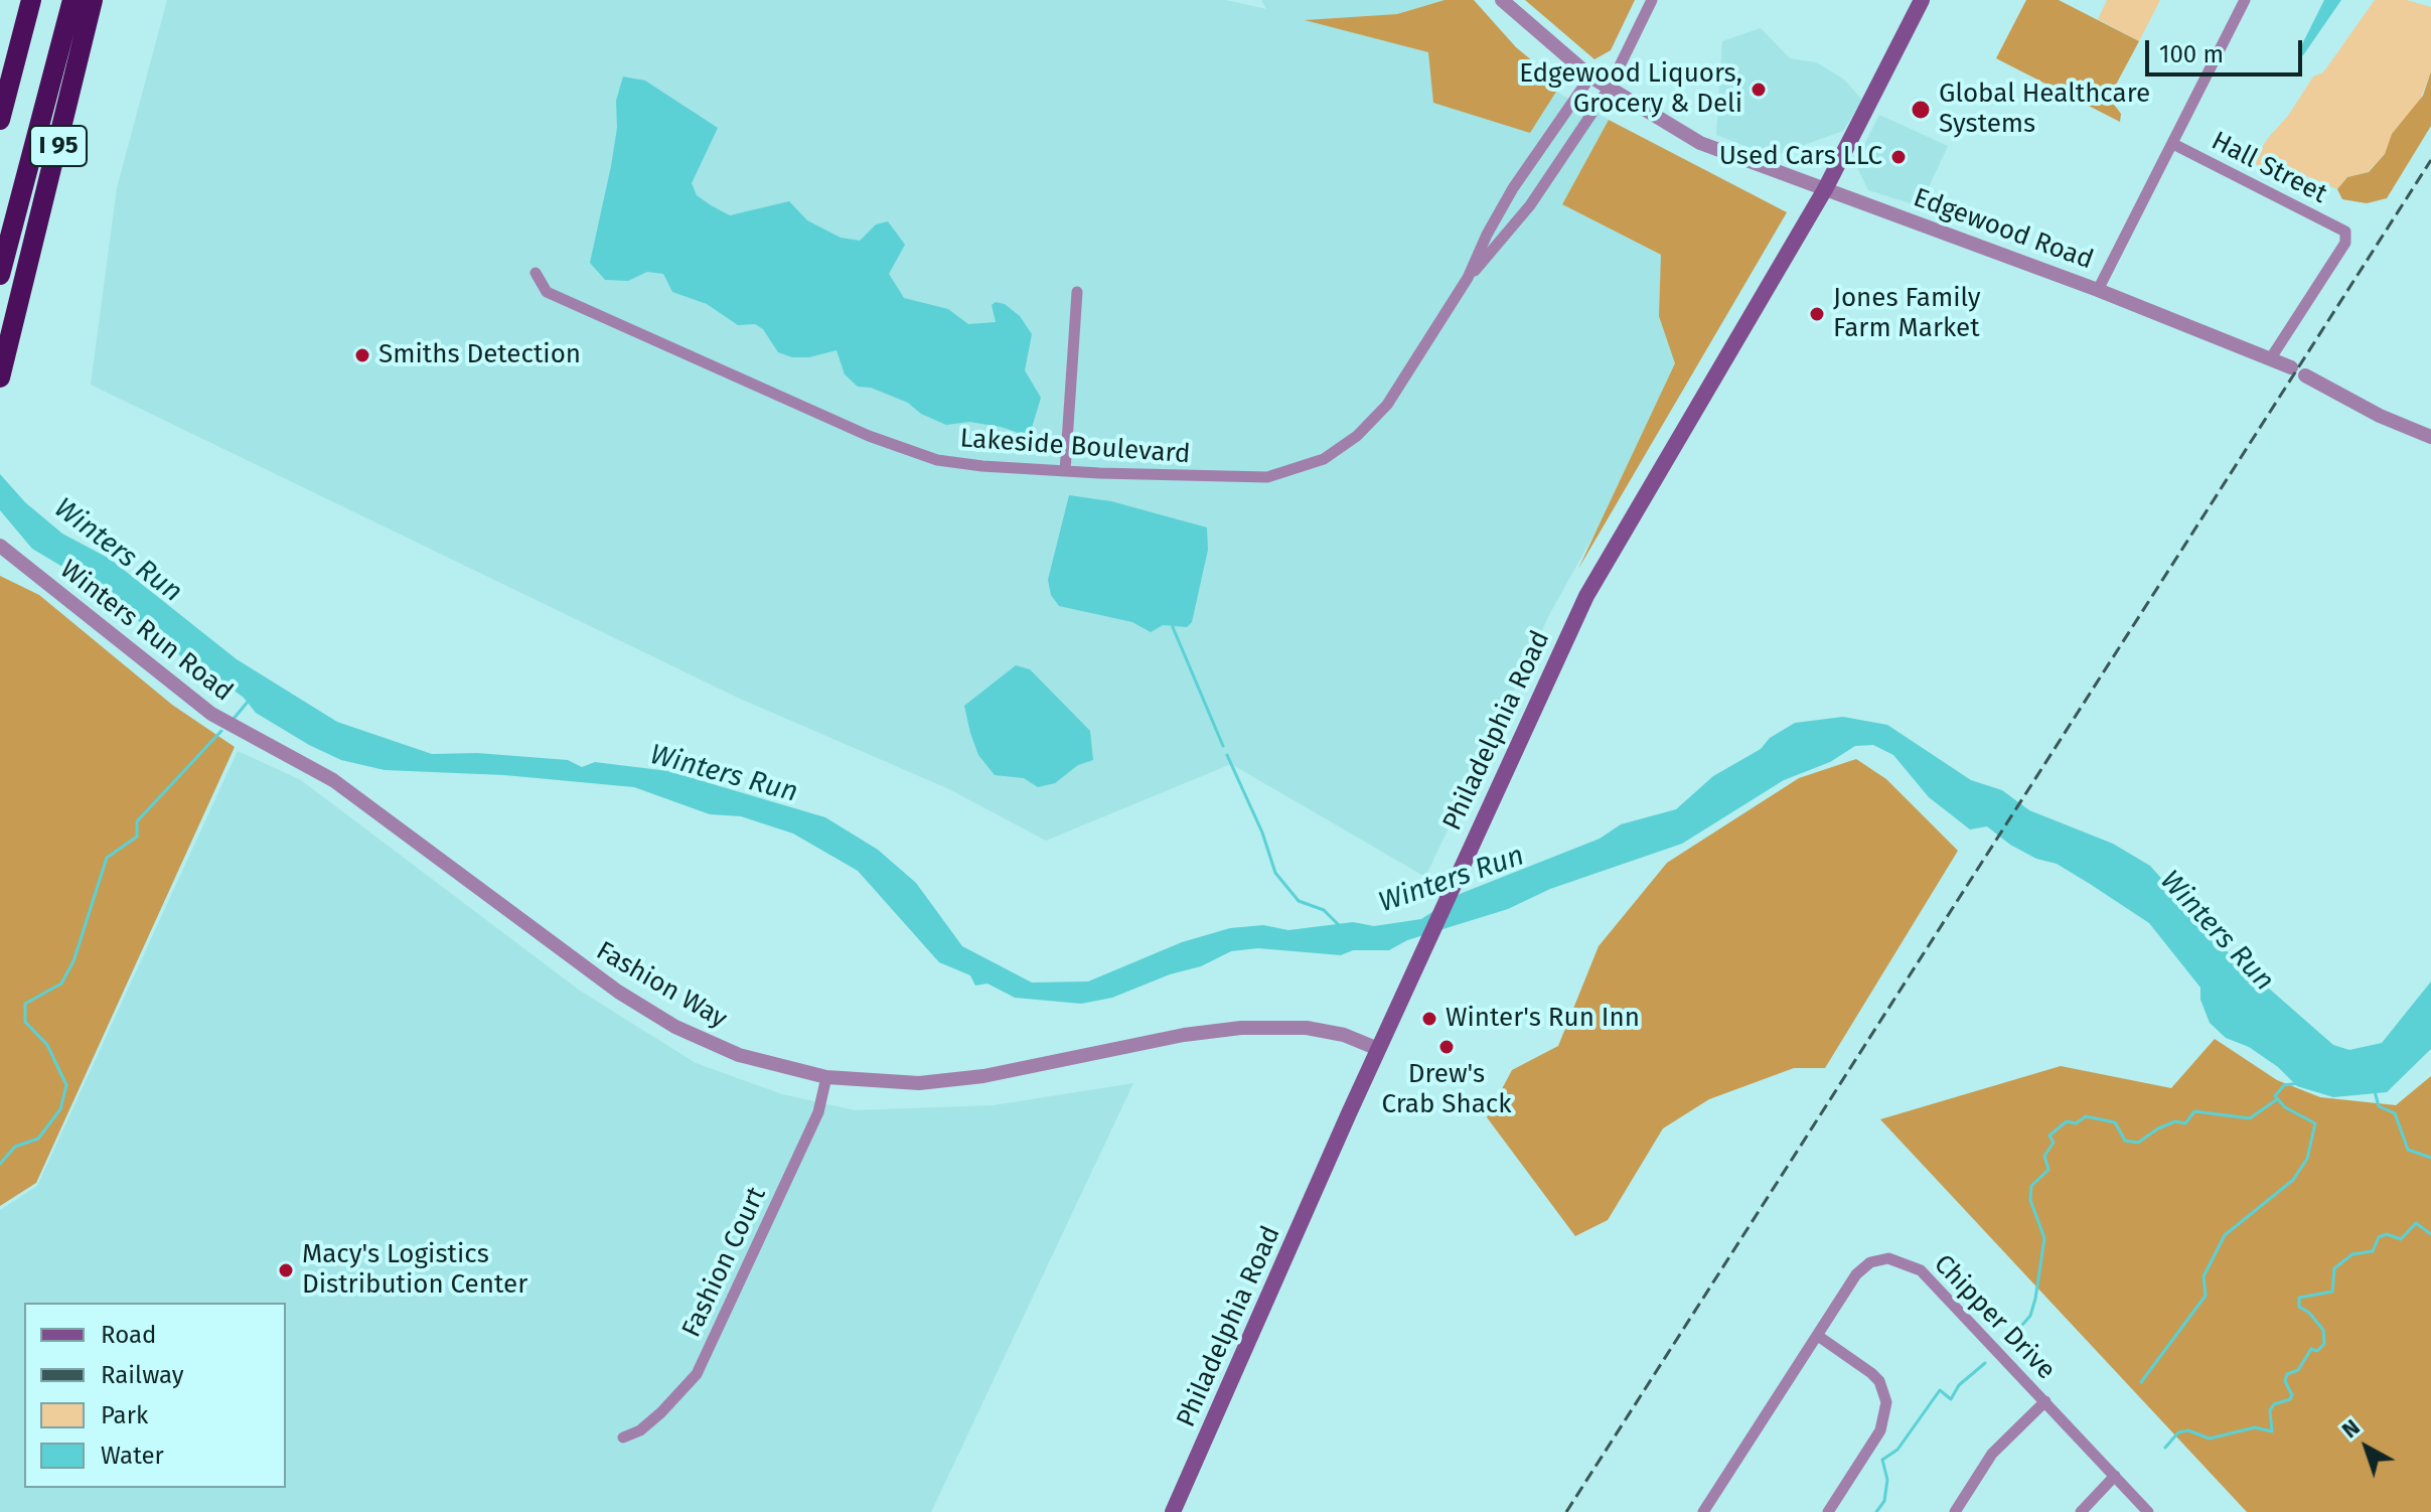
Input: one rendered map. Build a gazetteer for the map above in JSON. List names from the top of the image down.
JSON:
{
  "streets": {
    "highway": ["I 95"],
    "main road": ["Philadelphia Road"],
    "street": [
      "Hall Street",
      "Edgewood Road",
      "Lakeside Boulevard",
      "Winters Run Road",
      "Fashion Way",
      "Fashion Court",
      "Chipper Drive"
    ]
  },
  "crossings": [
    ["Hall Street", "Edgewood Road"],
    ["Edgewood Road", "Lakeside Boulevard"],
    ["Edgewood Road", "Philadelphia Road"],
    ["Winters Run Road", "Fashion Way"],
    ["Philadelphia Road", "Fashion Way"],
    ["Fashion Way", "Fashion Court"]
  ],
  "water": ["Winters Run"],
  "places": [
    "Edgewood Liquors, Grocery & Deli",
    "Global Healthcare Systems",
    "Used Cars LLC",
    "Jones Family Farm Market",
    "Smiths Detection",
    "Winter's Run Inn",
    "Drew's Crab Shack",
    "Macy's Logistics Distribution Center"
  ],
  "legend": [
    "Road",
    "Railway",
    "Park",
    "Water"
  ],
  "scale_bar": "100 m",
  "north": "top left"
}
